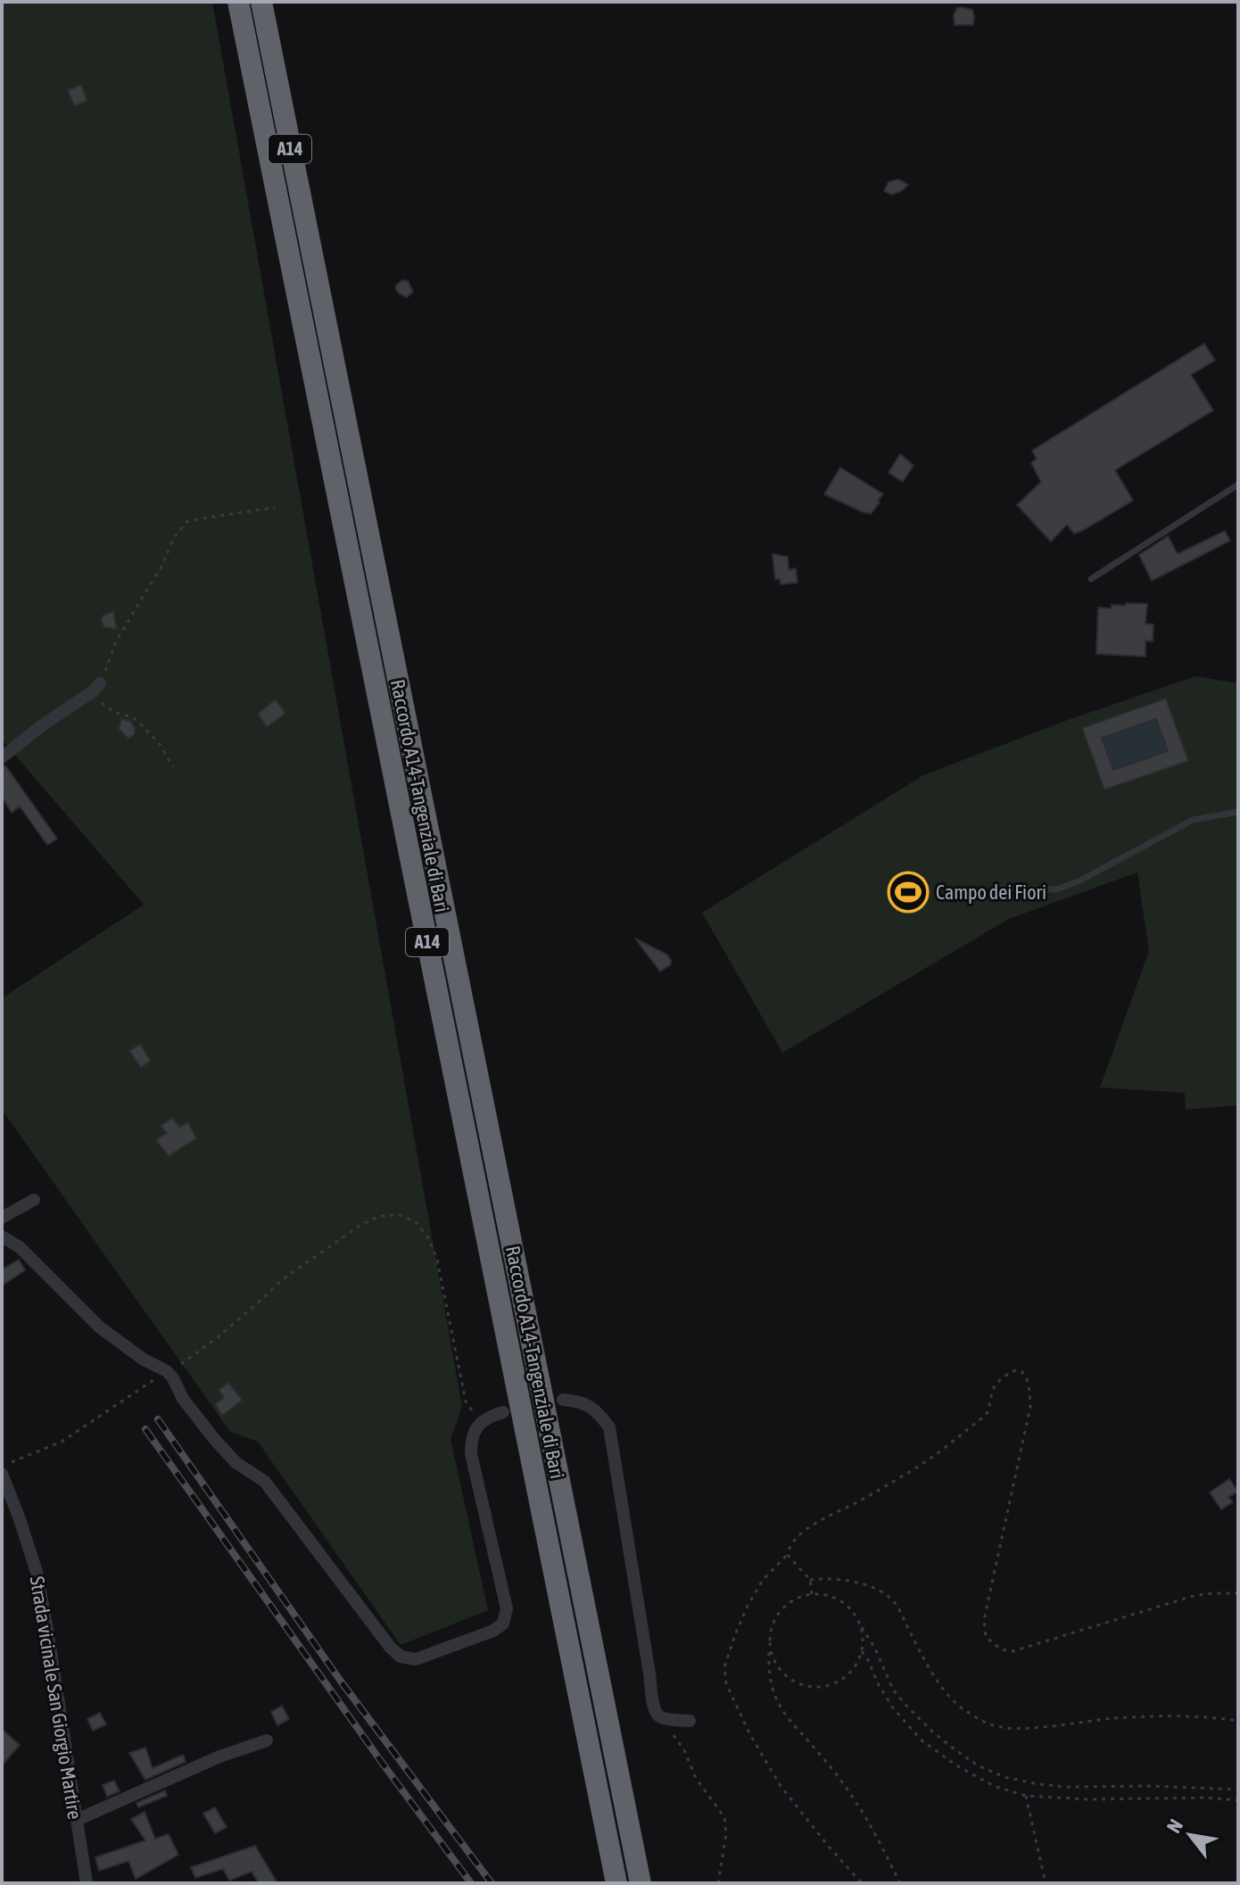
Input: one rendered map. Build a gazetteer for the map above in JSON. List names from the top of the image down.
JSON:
{
  "streets": {
    "highway": ["A14", "Raccordo A14-Tangenziale di Bari"],
    "street": ["Strada vicinale San Giorgio Martire"]
  },
  "places": {
    "sports": ["Campo dei Fiori"]
  },
  "north": "top left"
}
